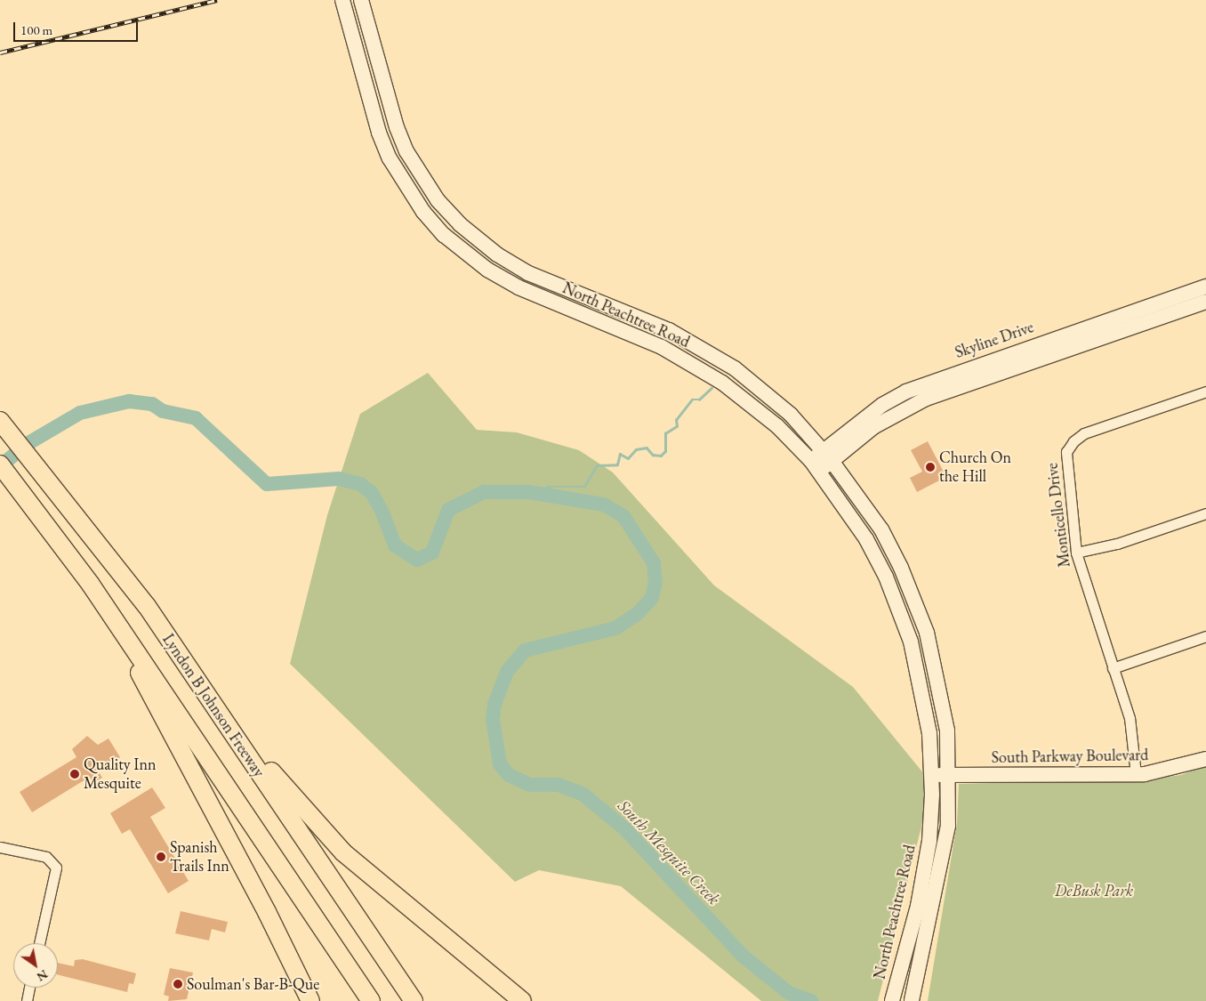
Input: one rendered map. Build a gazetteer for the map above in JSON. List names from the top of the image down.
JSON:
{
  "streets": {
    "highway": ["Lyndon B Johnson Freeway"],
    "main road": ["North Peachtree Road", "Skyline Drive", "South Parkway Boulevard"],
    "street": ["Monticello Drive"]
  },
  "crossings": [
    ["North Peachtree Road", "Skyline Drive"],
    ["North Peachtree Road", "South Parkway Boulevard"],
    ["Monticello Drive", "South Parkway Boulevard"]
  ],
  "water": ["South Mesquite Creek"],
  "parks": ["DeBusk Park"],
  "places": [
    "Church On the Hill",
    "Quality Inn Mesquite",
    "Spanish Trails Inn",
    "Soulman's Bar-B-Que"
  ],
  "scale_bar": "100 m",
  "north": "bottom right"
}
